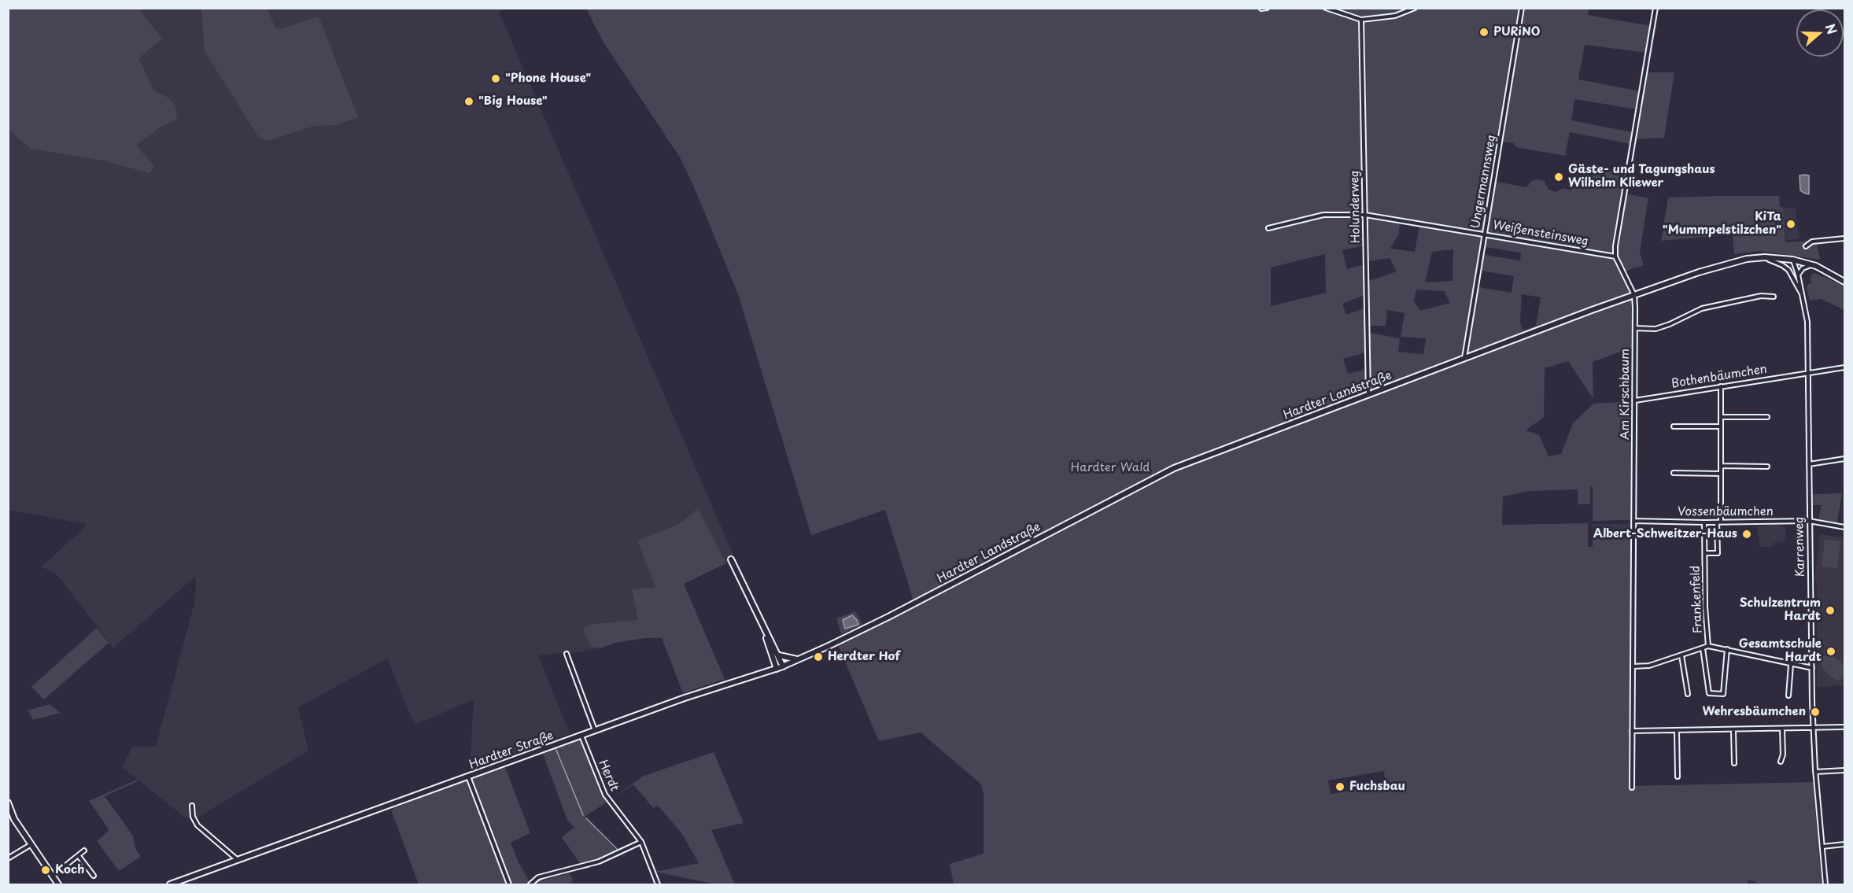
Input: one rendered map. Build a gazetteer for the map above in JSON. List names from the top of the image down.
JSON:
{
  "streets": {
    "main road": ["Hardter Landstraße", "Hardter Straße"],
    "street": [
      "Ungermannsweg",
      "Holunderweg",
      "Weißensteinsweg",
      "Bothenbäumchen",
      "Am Kirschbaum",
      "Vossenbäumchen",
      "Karrenweg",
      "Frankenfeld",
      "Herdt"
    ]
  },
  "crossings": [
    ["Ungermannsweg", "Weißensteinsweg"],
    ["Ungermannsweg", "Hardter Landstraße"],
    ["Holunderweg", "Weißensteinsweg"],
    ["Holunderweg", "Hardter Landstraße"],
    ["Weißensteinsweg", "Am Kirschbaum"],
    ["Bothenbäumchen", "Am Kirschbaum"],
    ["Bothenbäumchen", "Karrenweg"],
    ["Am Kirschbaum", "Hardter Landstraße"],
    ["Am Kirschbaum", "Vossenbäumchen"],
    ["Hardter Landstraße", "Karrenweg"],
    ["Hardter Landstraße", "Hardter Straße"],
    ["Vossenbäumchen", "Karrenweg"],
    ["Vossenbäumchen", "Frankenfeld"],
    ["Hardter Straße", "Herdt"]
  ],
  "parks": ["Hardter Wald"],
  "places": [
    "PURiNO",
    "\"Phone House\"",
    "\"Big House\"",
    "Gäste- und Tagungshaus Wilhelm Kliewer",
    "KiTa \"Mummpelstilzchen\"",
    "Albert-Schweitzer-Haus",
    "Schulzentrum Hardt",
    "Gesamtschule Hardt",
    "Herdter Hof",
    "Wehresbäumchen",
    "Fuchsbau",
    "Koch"
  ],
  "north": "right"
}
